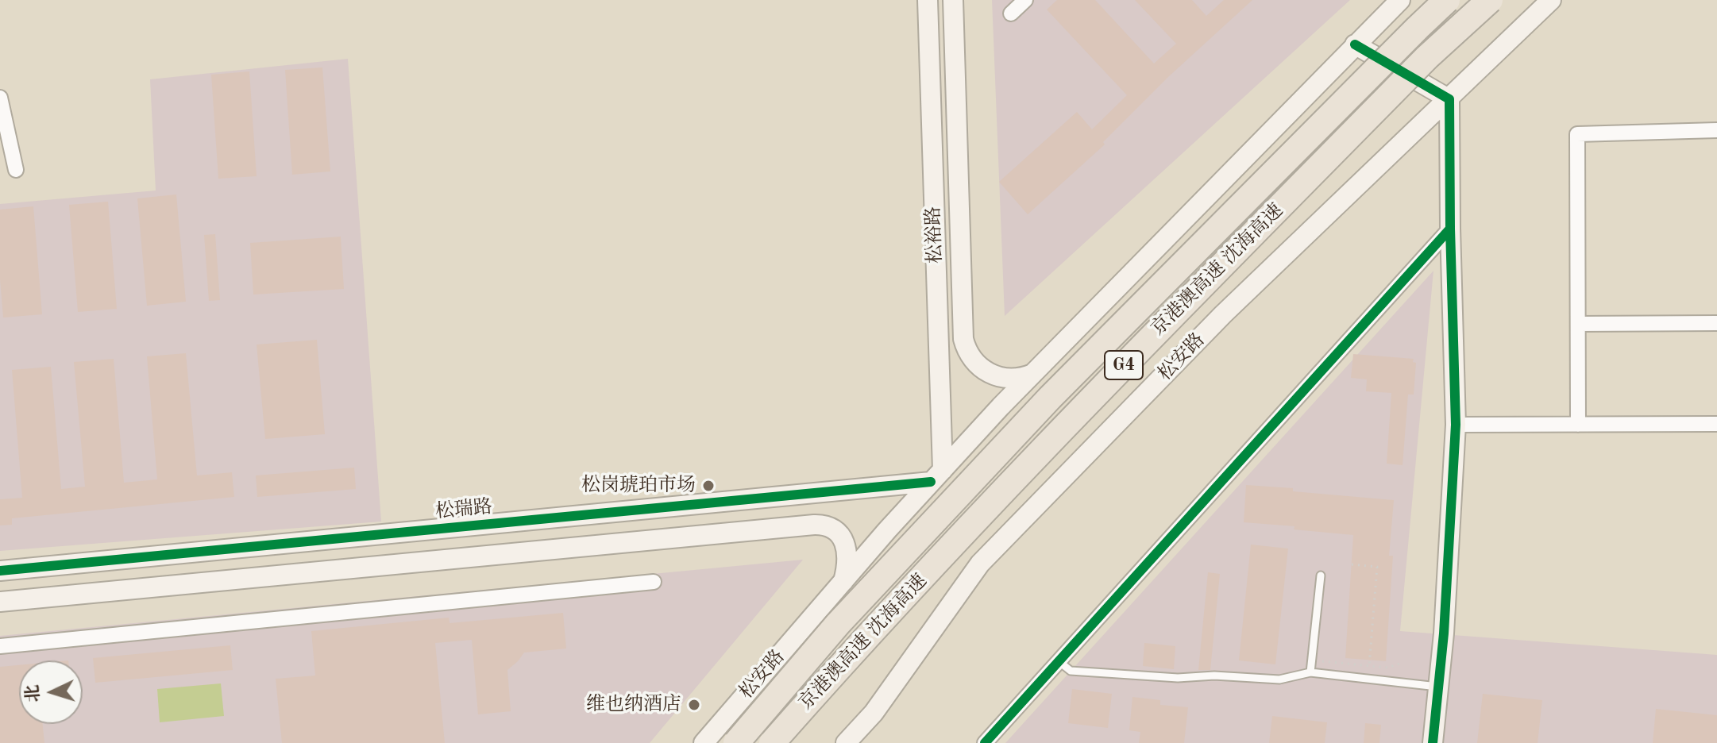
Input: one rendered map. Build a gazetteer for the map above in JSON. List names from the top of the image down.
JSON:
{
  "streets": {
    "highway": ["京港澳高速 沈海高速", "G4"],
    "street": ["松裕路", "松安路", "松瑞路"]
  },
  "crossings": [
    ["松裕路", "松安路"],
    ["松裕路", "松瑞路"],
    ["松安路", "松瑞路"]
  ],
  "places": ["松岗琥珀市场", "维也纳酒店"],
  "north": "left"
}
